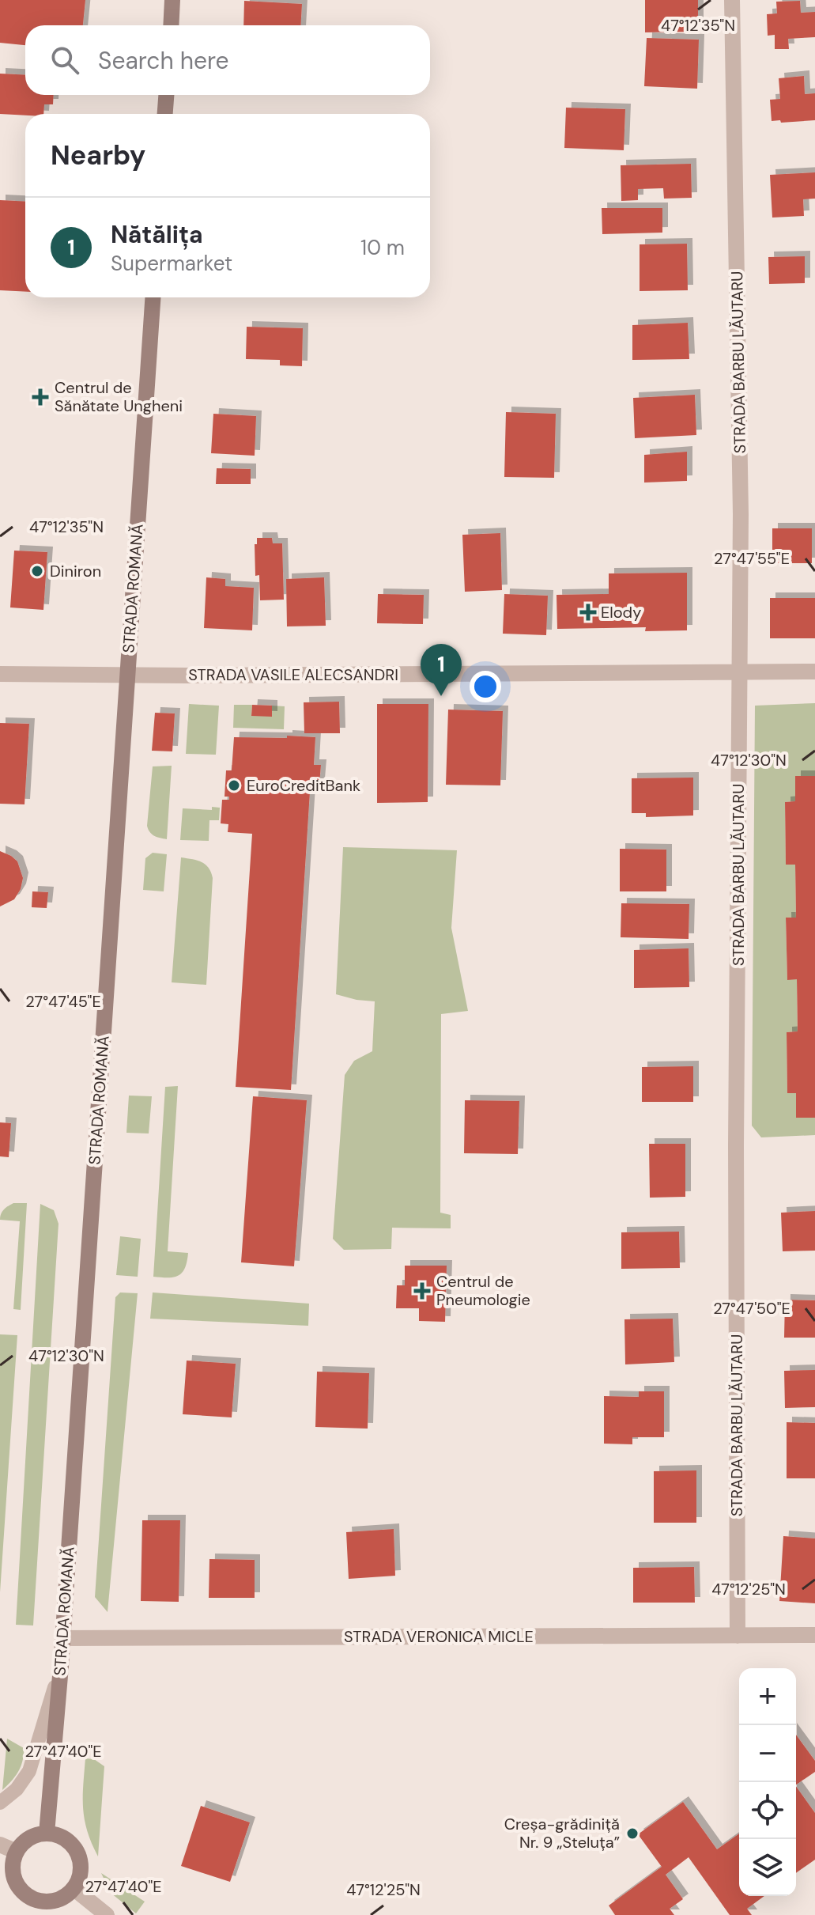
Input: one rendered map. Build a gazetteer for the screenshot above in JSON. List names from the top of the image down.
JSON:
{
  "streets": {
    "main road": ["STRADA ROMANĂ"],
    "street": ["STRADA BARBU LĂUTARU", "STRADA VASILE ALECSANDRI", "STRADA VERONICA MICLE"]
  },
  "crossings": [
    ["STRADA BARBU LĂUTARU", "STRADA VASILE ALECSANDRI"],
    ["STRADA BARBU LĂUTARU", "STRADA VERONICA MICLE"],
    ["STRADA ROMANĂ", "STRADA VASILE ALECSANDRI"],
    ["STRADA ROMANĂ", "STRADA VERONICA MICLE"]
  ],
  "places": {
    "health": ["Centrul de Sănătate Ungheni", "Elody", "Centrul de Pneumologie"],
    "other": ["Diniron", "EuroCreditBank", "Creșa-grădiniță Nr. 9 „Steluța”"]
  },
  "page": {
    "search": "Search here",
    "heading": "Nearby",
    "list": [
      {
        "mark": "1",
        "name": "Nătălița",
        "note": "Supermarket",
        "value": "10 m"
      }
    ],
    "pins": "1",
    "map_buttons": ["+", "−"]
  },
  "coordinates": [
    "47°12'35\"N",
    "27°47'55\"E",
    "47°12'30\"N",
    "27°47'45\"E",
    "27°47'50\"E",
    "47°12'25\"N",
    "27°47'40\"E"
  ]
}
